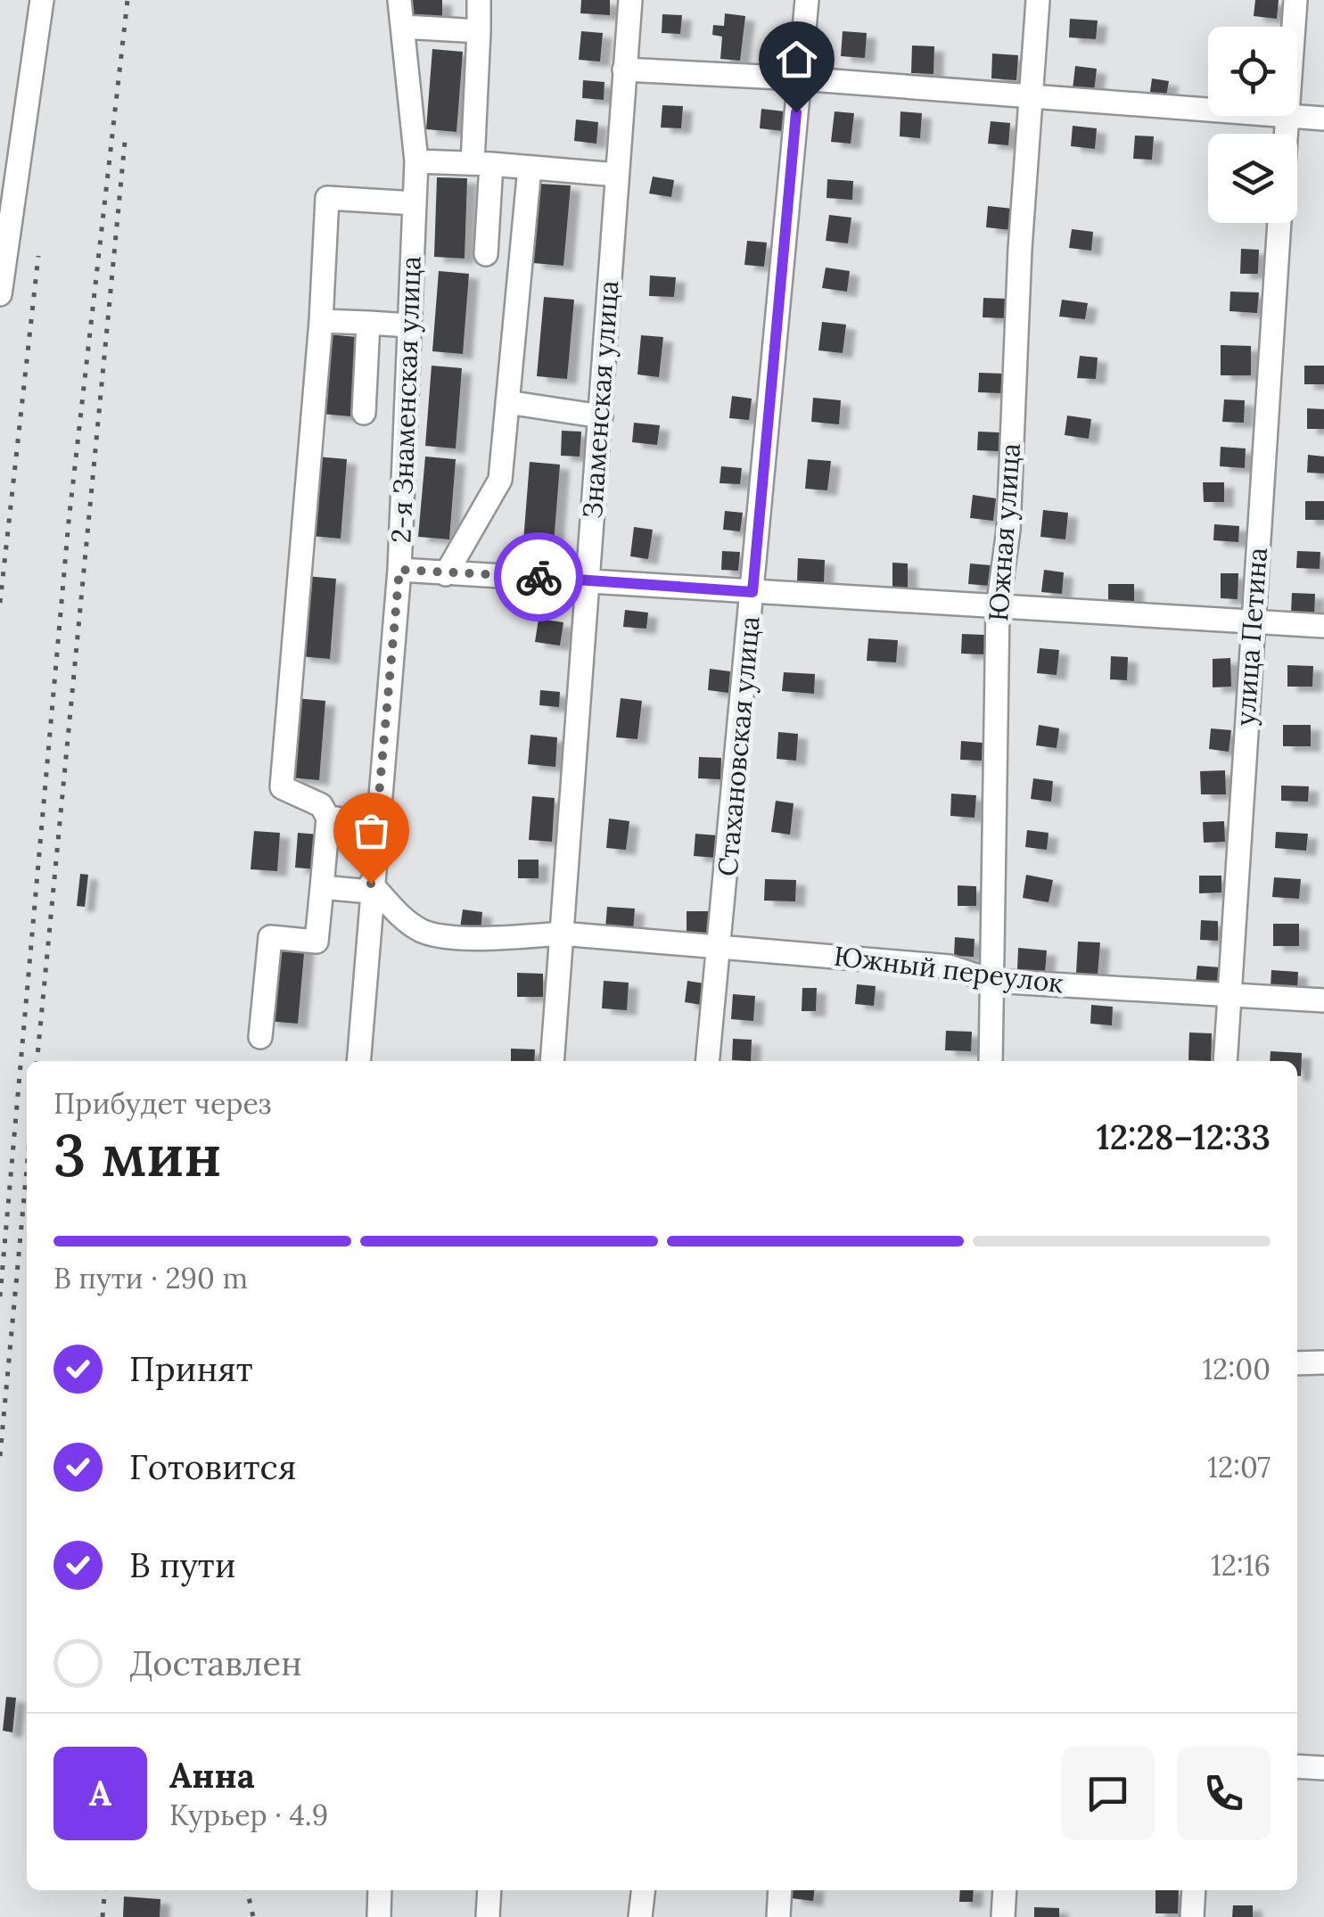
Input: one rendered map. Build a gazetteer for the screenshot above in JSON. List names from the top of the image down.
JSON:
{
  "streets": {
    "street": [
      "2-я Знаменская улица",
      "Знаменская улица",
      "Южная улица",
      "улица Петина",
      "Стахановская улица",
      "Южный переулок"
    ]
  },
  "crossings": [
    ["2-я Знаменская улица", "Южный переулок"],
    ["Знаменская улица", "Южный переулок"],
    ["Южная улица", "Южный переулок"],
    ["улица Петина", "Южный переулок"],
    ["Стахановская улица", "Южный переулок"]
  ],
  "page": {
    "heading": ["3 мин", "Прибудет через", "12:28–12:33"],
    "panel": ["Анна", "Курьер · 4.9"],
    "bar": "В пути · 290 m",
    "list": [
      ["Принят", "12:00"],
      ["Готовится", "12:07"],
      ["В пути", "12:16"],
      "Доставлен"
    ],
    "round": "А"
  }
}
